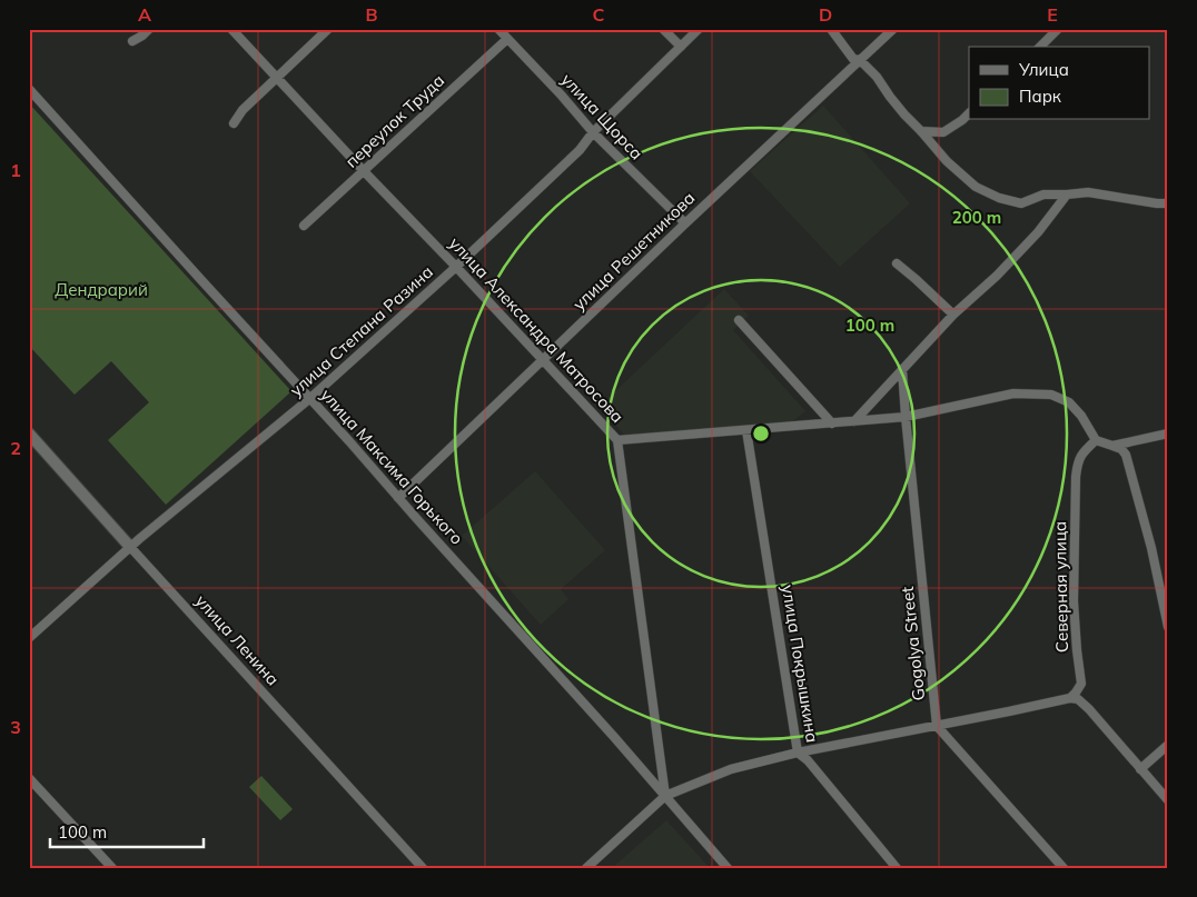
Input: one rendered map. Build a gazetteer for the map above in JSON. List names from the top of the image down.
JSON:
{
  "streets": {
    "street": [
      "улица Щорса",
      "переулок Труда",
      "улица Решетникова",
      "улица Александра Матросова",
      "улица Степана Разина",
      "улица Максима Горького",
      "Северная улица",
      "улица Ленина",
      "Gogolya Street",
      "улица Покрышкина"
    ]
  },
  "crossings": [
    ["улица Щорса", "переулок Труда"],
    ["улица Щорса", "улица Решетникова"],
    ["улица Щорса", "улица Степана Разина"],
    ["переулок Труда", "улица Александра Матросова"],
    ["улица Решетникова", "улица Александра Матросова"],
    ["улица Решетникова", "улица Максима Горького"],
    ["улица Александра Матросова", "улица Степана Разина"],
    ["улица Александра Матросова", "улица Максима Горького"],
    ["улица Степана Разина", "улица Максима Горького"],
    ["улица Степана Разина", "улица Ленина"]
  ],
  "parks": ["Дендрарий"],
  "legend": ["Улица", "Парк"],
  "scale_bar": "100 m",
  "grid": {
    "columns": [
      "A",
      "B",
      "C",
      "D",
      "E"
    ],
    "rows": ["1", "2", "3"]
  },
  "rings": ["200 m", "100 m"]
}
